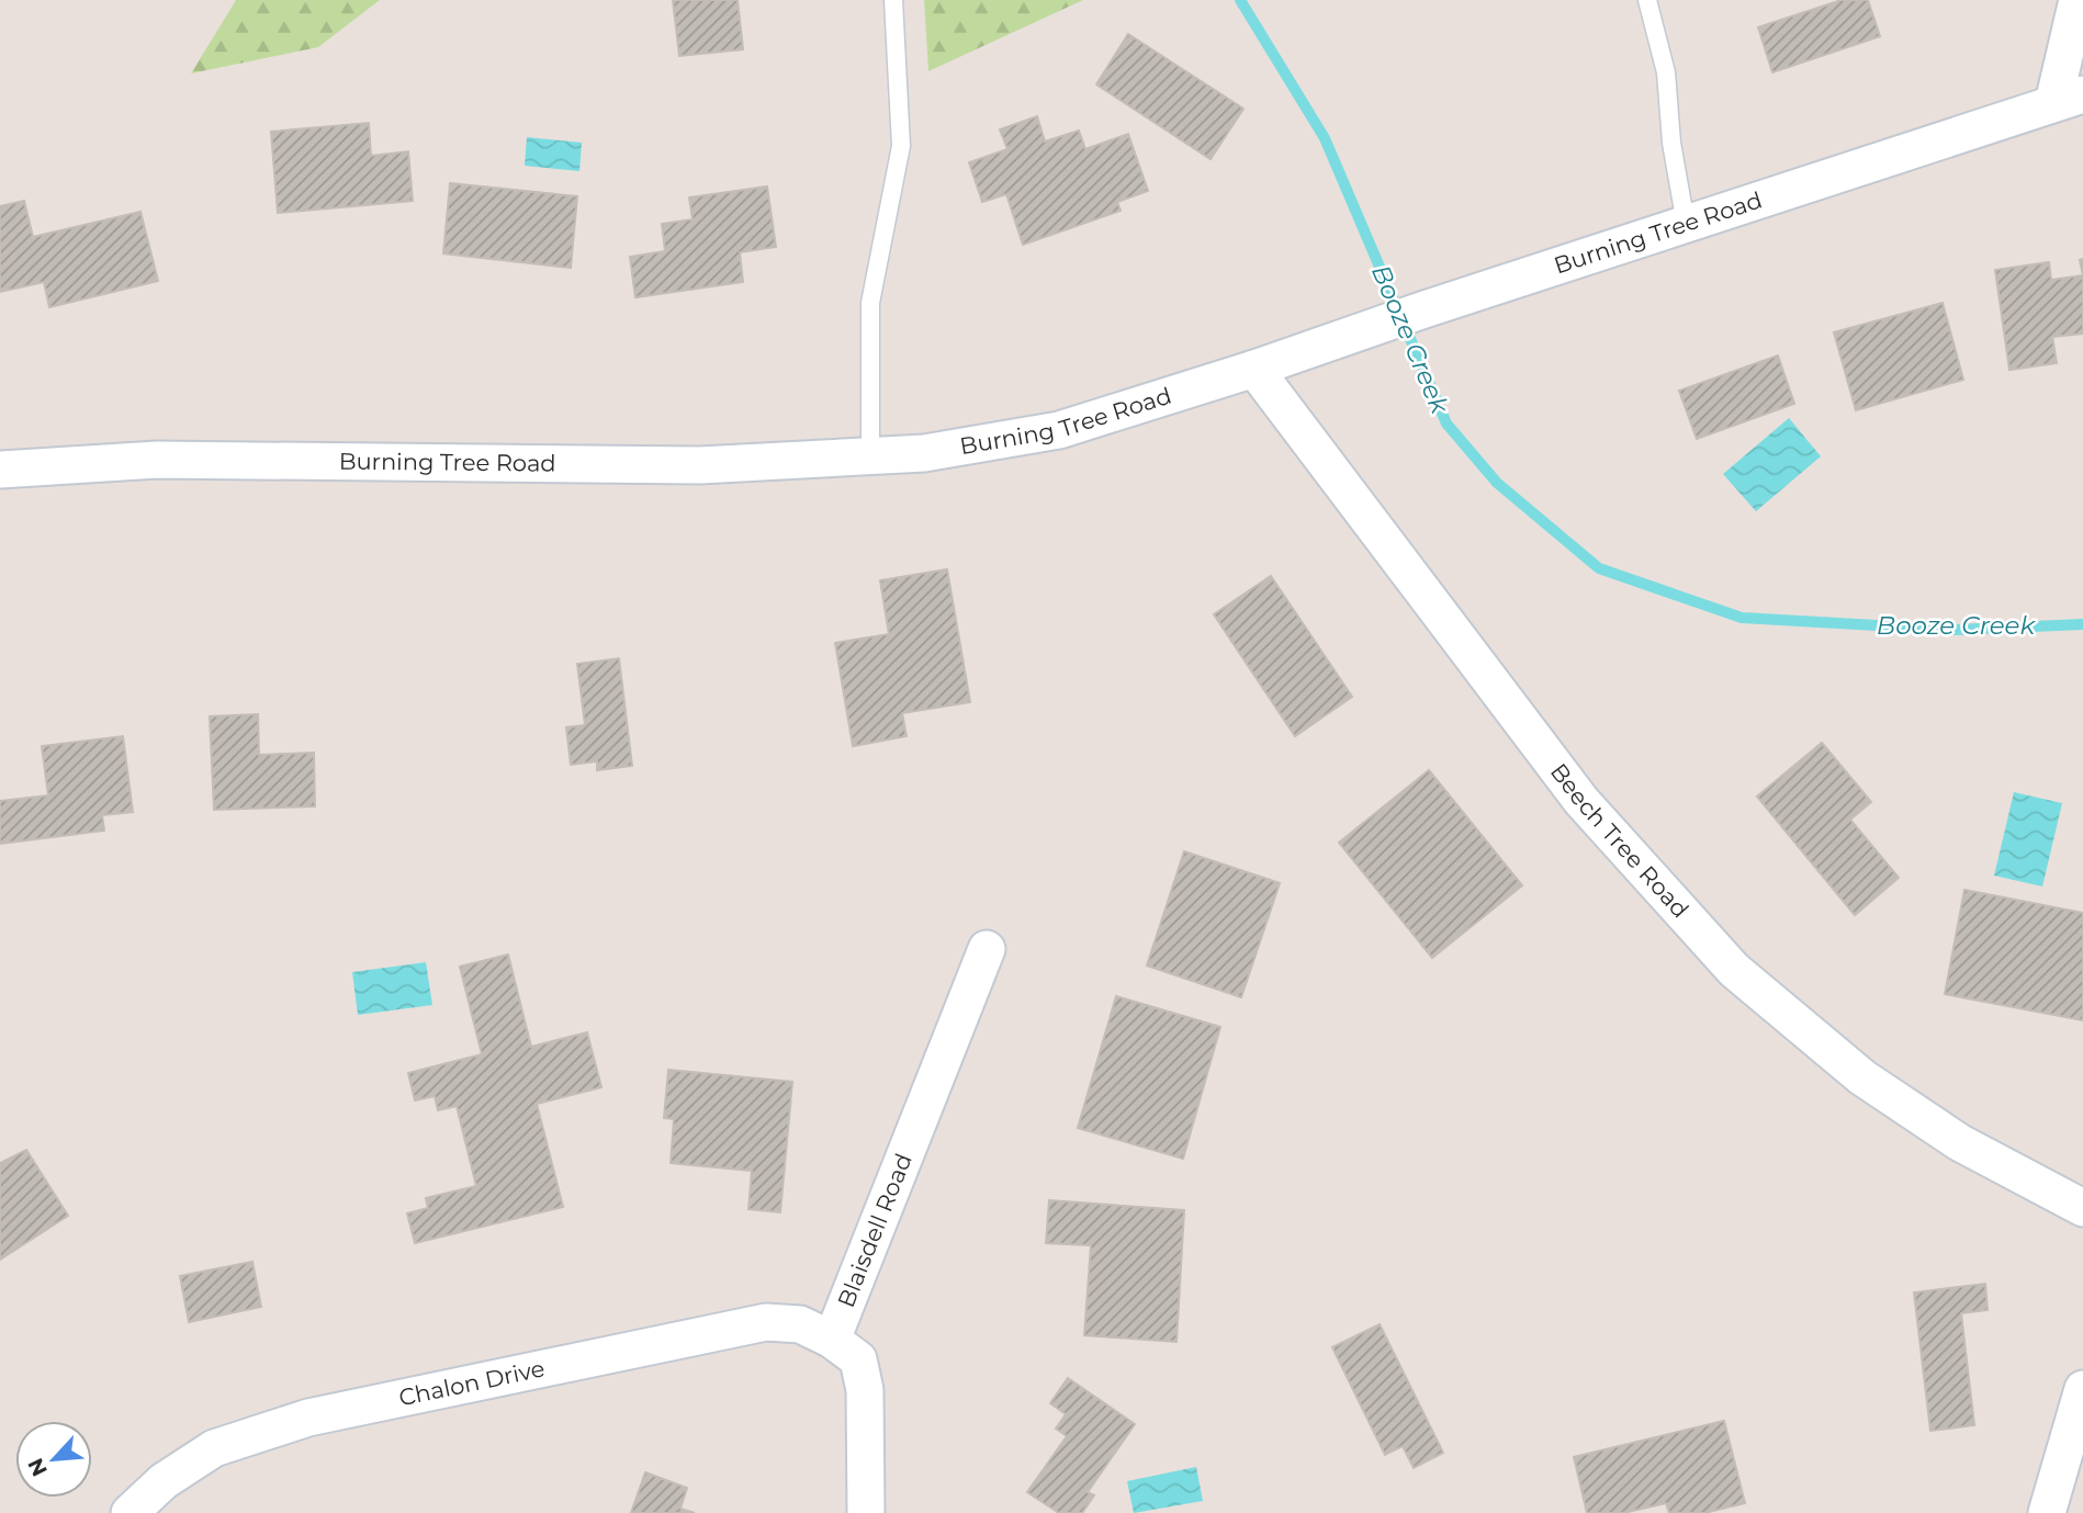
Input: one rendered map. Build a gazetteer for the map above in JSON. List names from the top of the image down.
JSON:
{
  "streets": {
    "street": [
      "Burning Tree Road",
      "Beech Tree Road",
      "Blaisdell Road",
      "Chalon Drive"
    ]
  },
  "crossings": [
    ["Burning Tree Road", "Beech Tree Road"],
    ["Blaisdell Road", "Chalon Drive"]
  ],
  "water": ["Booze Creek"],
  "north": "bottom left"
}
